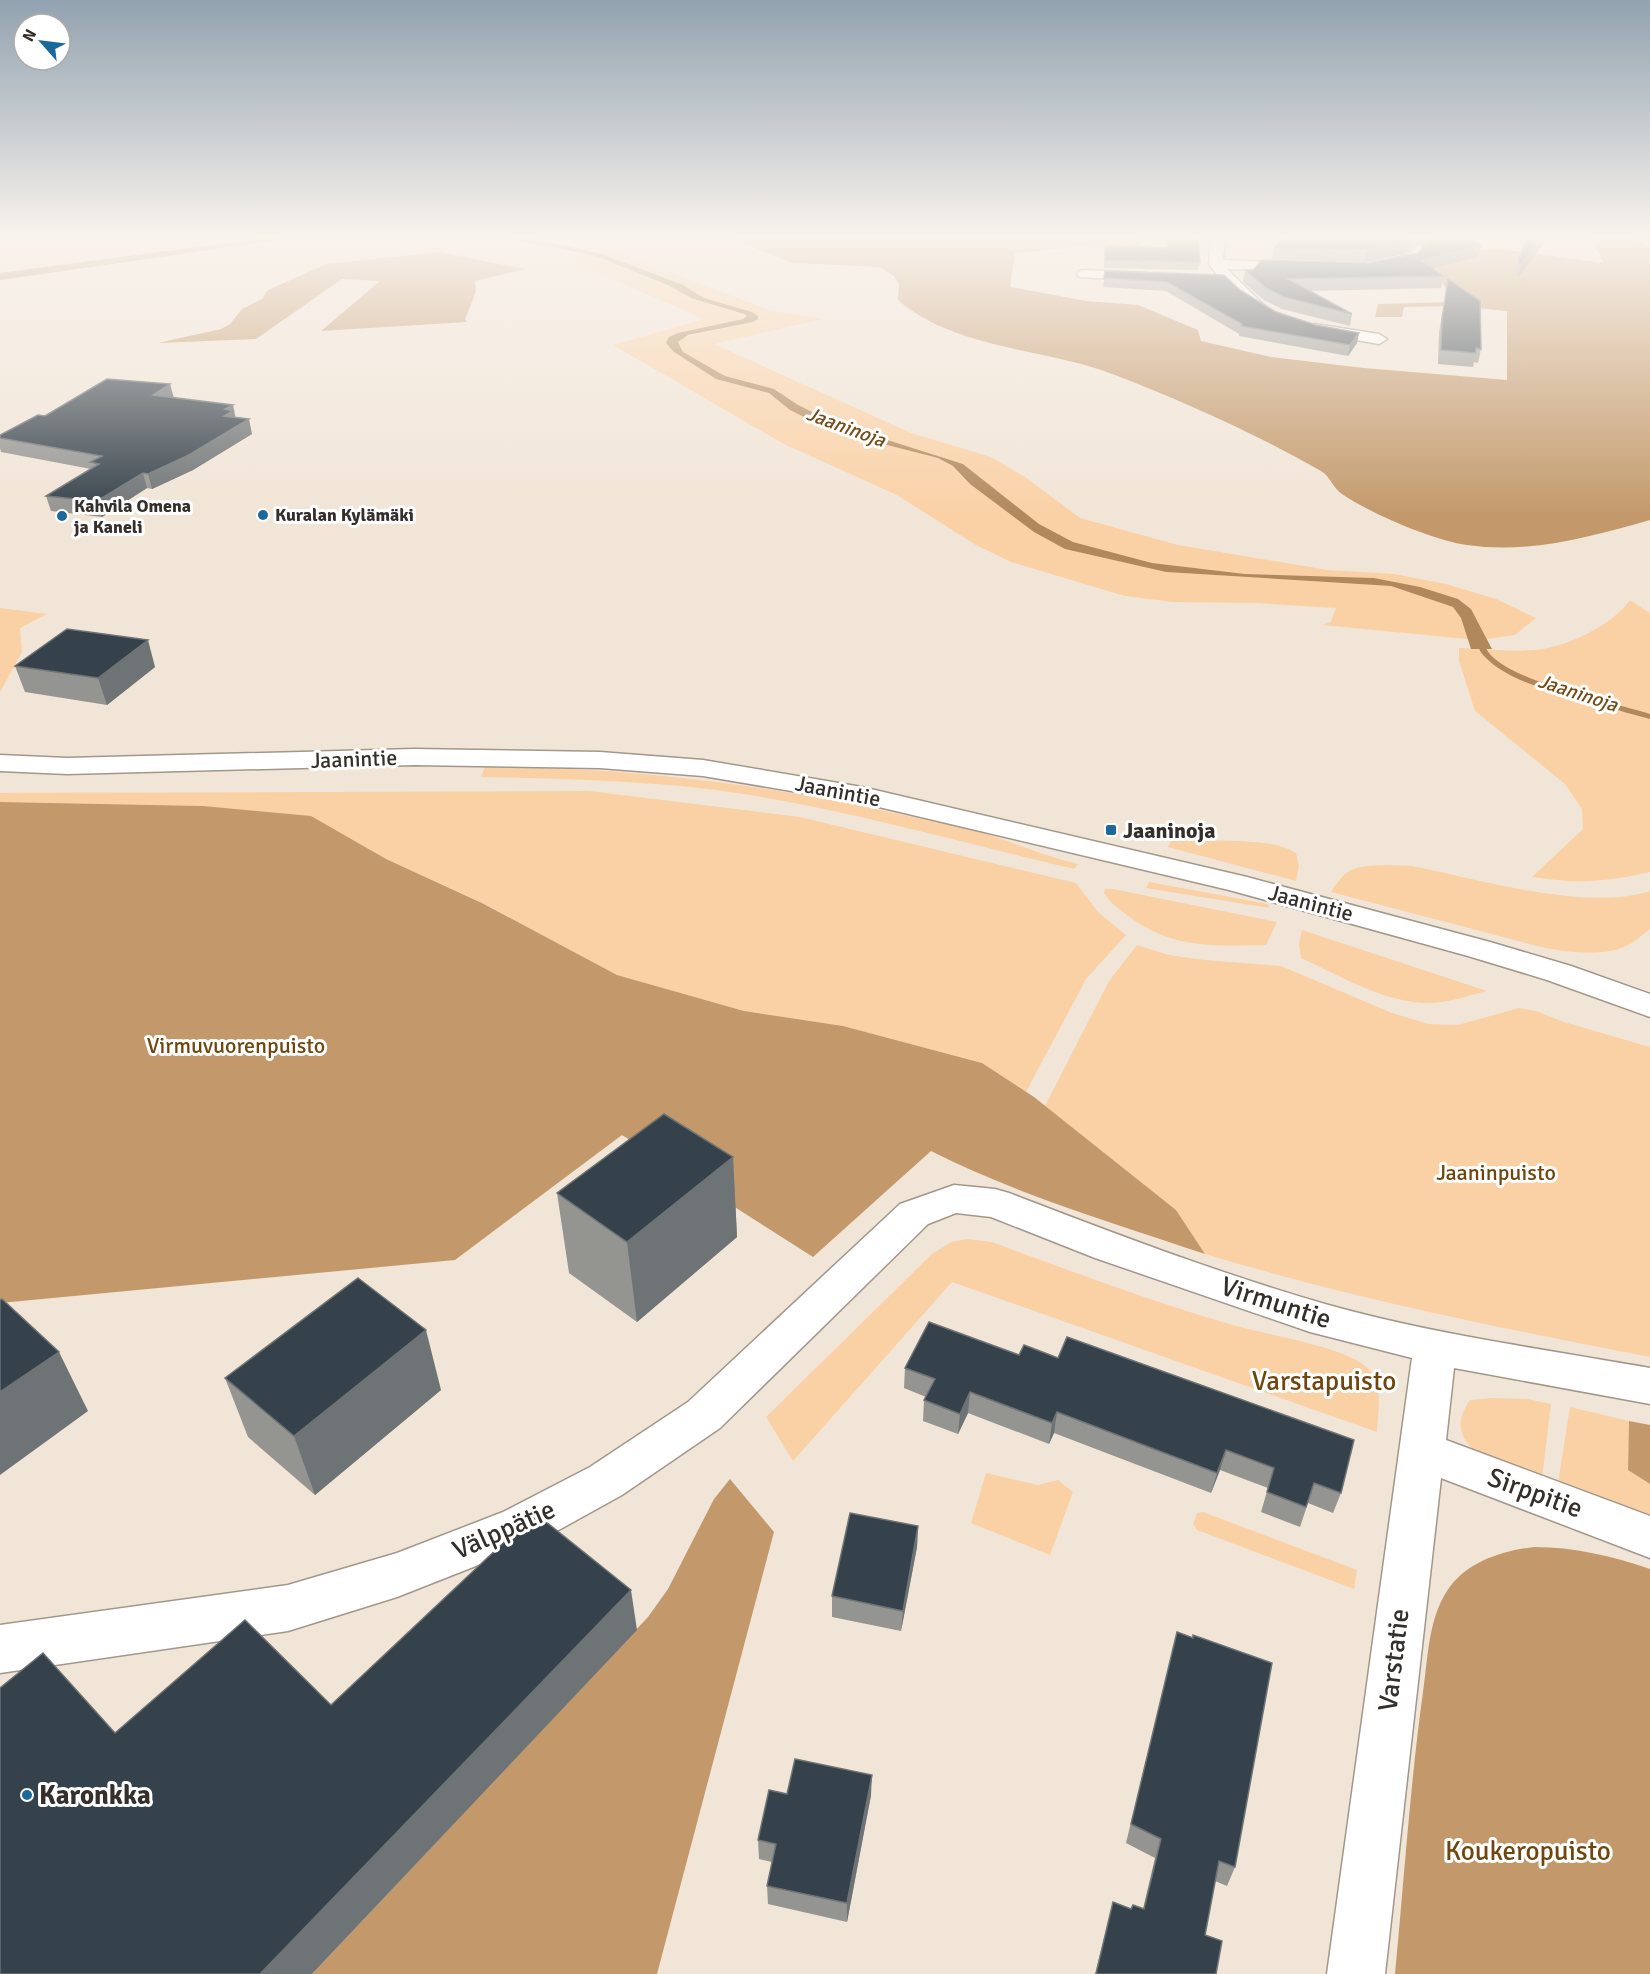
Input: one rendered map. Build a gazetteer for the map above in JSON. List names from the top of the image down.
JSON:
{
  "streets": {
    "street": [
      "Jaanintie",
      "Virmuntie",
      "Sirppitie",
      "Välppätie",
      "Varstatie"
    ]
  },
  "crossings": [
    ["Virmuntie", "Välppätie"],
    ["Virmuntie", "Varstatie"],
    ["Sirppitie", "Varstatie"]
  ],
  "water": ["Jaaninoja"],
  "parks": [
    "Virmuvuorenpuisto",
    "Jaaninpuisto",
    "Varstapuisto",
    "Koukeropuisto"
  ],
  "places": {
    "other": ["Kuralan Kylämäki", "Kahvila Omena ja Kaneli", "Karonkka"],
    "transit": ["Jaaninoja"]
  },
  "north": "top left"
}
